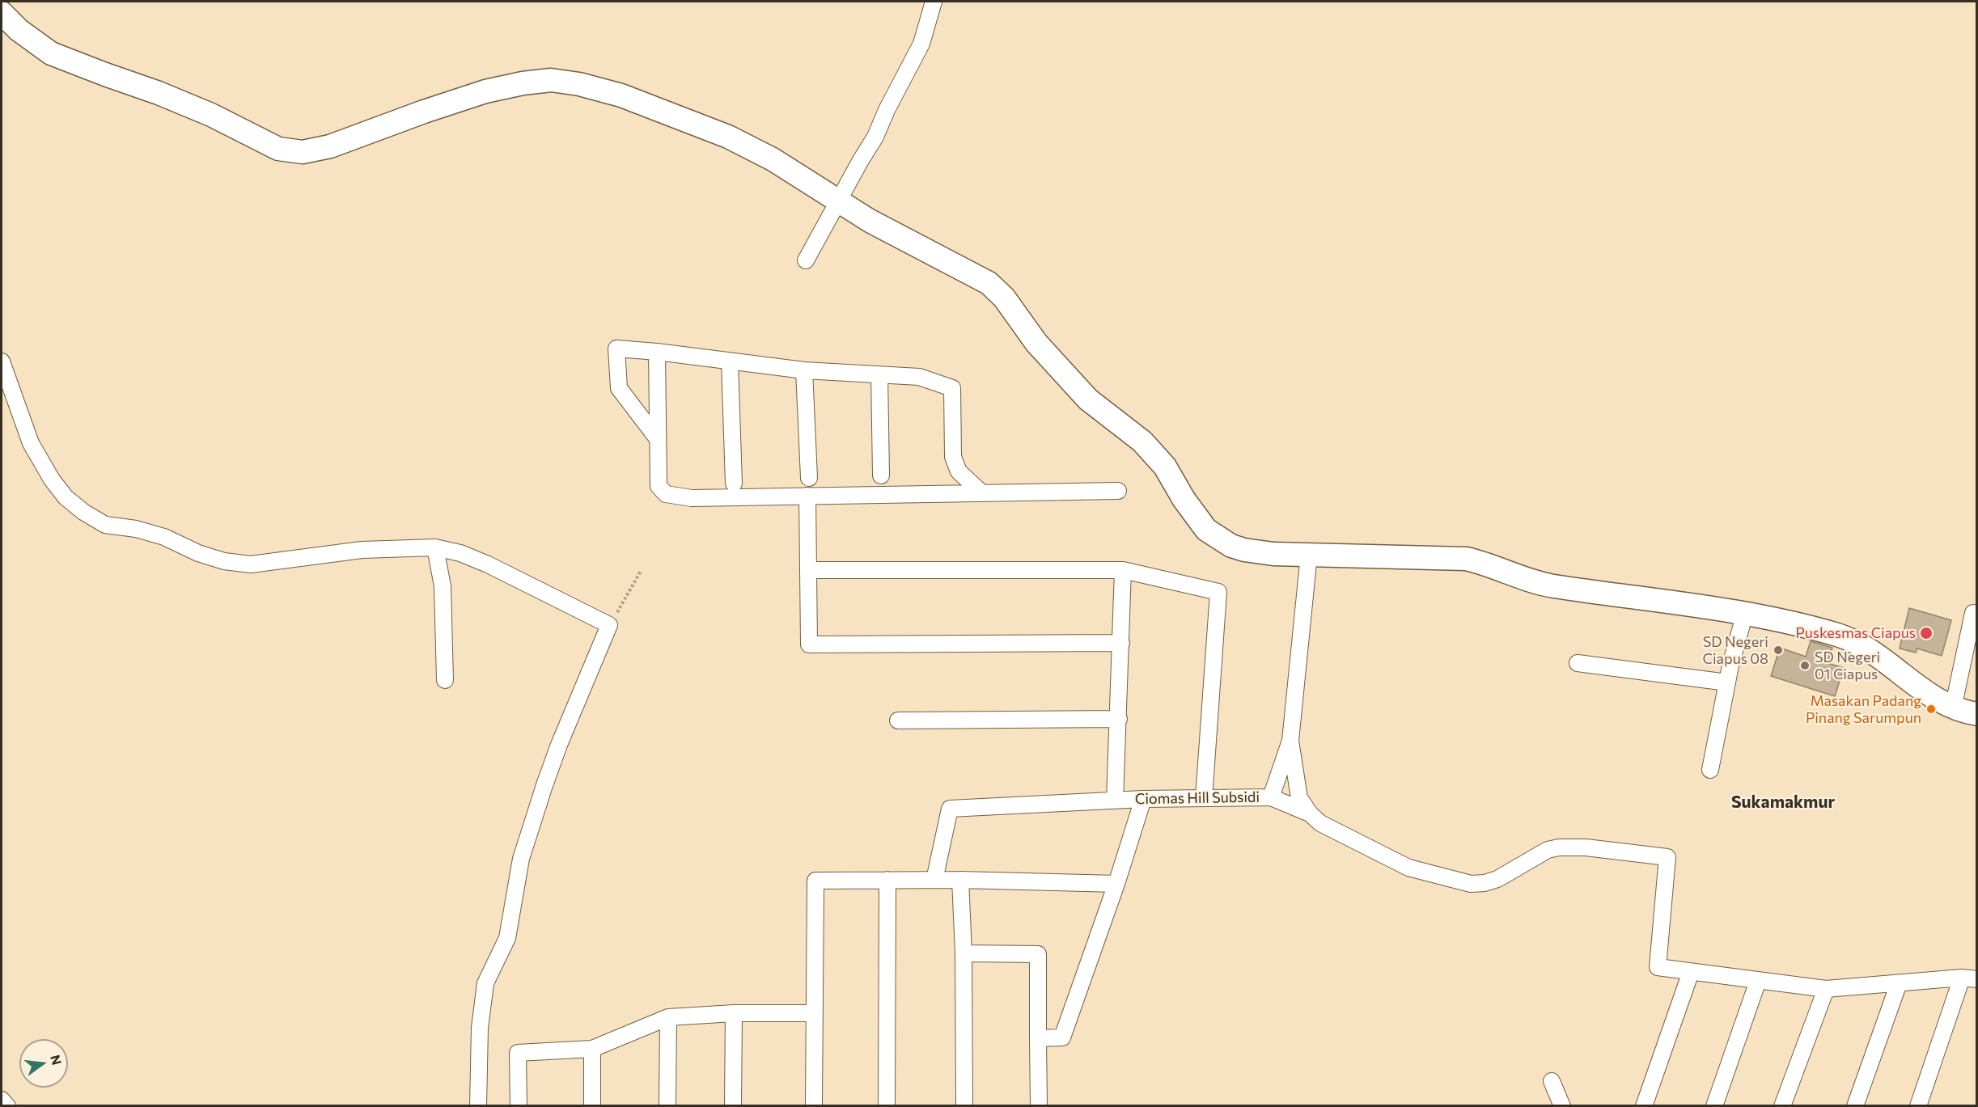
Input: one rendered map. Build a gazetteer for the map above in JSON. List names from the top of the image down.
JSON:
{
  "streets": {
    "street": ["Ciomas Hill Subsidi"]
  },
  "districts": ["Sukamakmur"],
  "places": [
    "Puskesmas Ciapus",
    "SD Negeri Ciapus 08",
    "SD Negeri 01 Ciapus",
    "Masakan Padang Pinang Sarumpun"
  ],
  "north": "right"
}
